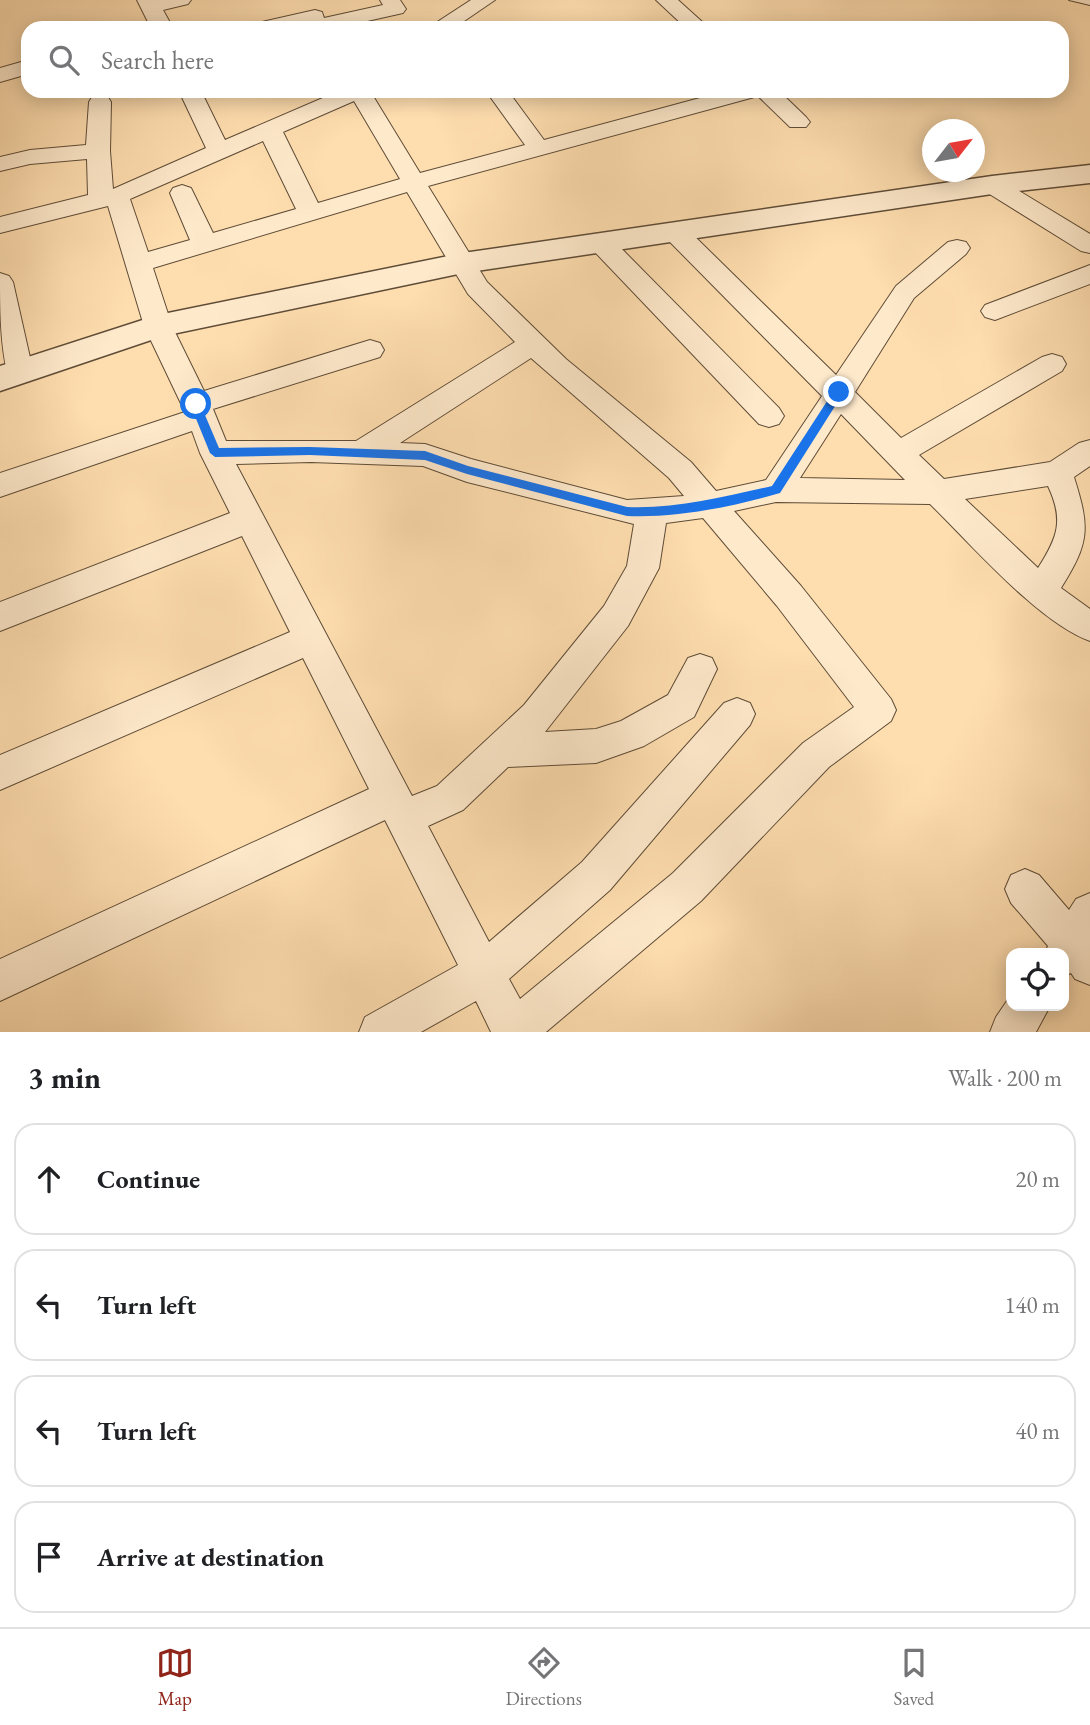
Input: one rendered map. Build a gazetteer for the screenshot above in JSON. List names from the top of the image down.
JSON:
{
  "north": "top right",
  "page": {
    "search": "Search here",
    "heading": ["3 min", "Walk · 200 m"],
    "list": [
      ["Continue", "20 m"],
      ["Turn left", "140 m"],
      ["Turn left", "40 m"],
      "Arrive at destination"
    ],
    "nav": ["Map", "Directions", "Saved"]
  }
}
